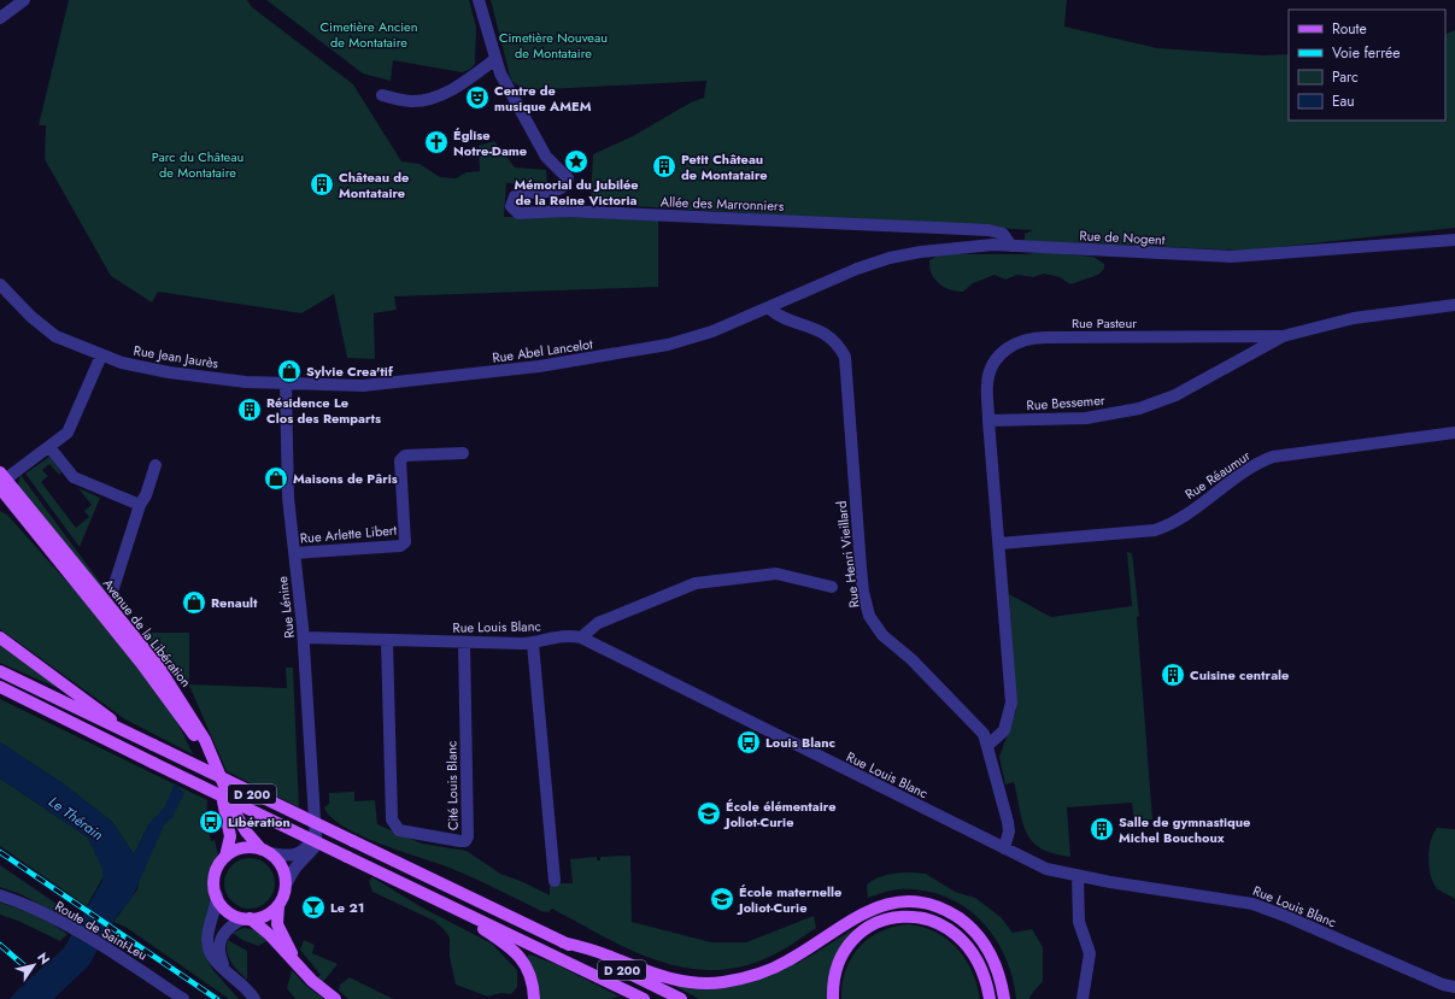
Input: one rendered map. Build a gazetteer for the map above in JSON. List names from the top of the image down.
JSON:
{
  "streets": {
    "main road": ["Avenue de la Libération", "D 200"],
    "street": [
      "Allée des Marronniers",
      "Rue de Nogent",
      "Rue Pasteur",
      "Rue Abel Lancelot",
      "Rue Jean Jaurès",
      "Rue Bessemer",
      "Rue Réaumur",
      "Rue Arlette Libert",
      "Rue Henri Vieillard",
      "Rue Lénine",
      "Rue Louis Blanc",
      "Cité Louis Blanc",
      "Route de Saint-Leu"
    ]
  },
  "crossings": [
    ["Allée des Marronniers", "Rue de Nogent"],
    ["Rue de Nogent", "Rue Abel Lancelot"],
    ["Rue Pasteur", "Rue Bessemer"],
    ["Rue Abel Lancelot", "Rue Jean Jaurès"],
    ["Rue Abel Lancelot", "Rue Henri Vieillard"],
    ["Rue Abel Lancelot", "Rue Lénine"],
    ["Rue Jean Jaurès", "Rue Lénine"],
    ["Rue Arlette Libert", "Rue Lénine"],
    ["Rue Henri Vieillard", "Rue Louis Blanc"],
    ["Rue Lénine", "Rue Louis Blanc"],
    ["Rue Lénine", "Avenue de la Libération"],
    ["Rue Louis Blanc", "Cité Louis Blanc"]
  ],
  "water": ["Le Thérain"],
  "parks": ["Cimetière Ancien de Montataire", "Cimetière Nouveau de Montataire", "Parc du Château de Montataire"],
  "places": {
    "theatre": ["Centre de musique AMEM"],
    "church": ["Église Notre-Dame"],
    "place": ["Mémorial du Jubilée de la Reine Victoria"],
    "building": [
      "Petit Château de Montataire",
      "Château de Montataire",
      "Résidence Le Clos des Remparts",
      "Cuisine centrale",
      "Salle de gymnastique Michel Bouchoux"
    ],
    "shop": ["Sylvie Crea'tif", "Maisons de Pâris", "Renault"],
    "bus stop": ["Louis Blanc", "Libération"],
    "school or university": ["École élémentaire Joliot-Curie", "École maternelle Joliot-Curie"],
    "bar": ["Le 21"]
  },
  "legend": [
    "Route",
    "Voie ferrée",
    "Parc",
    "Eau"
  ],
  "north": "top right"
}
